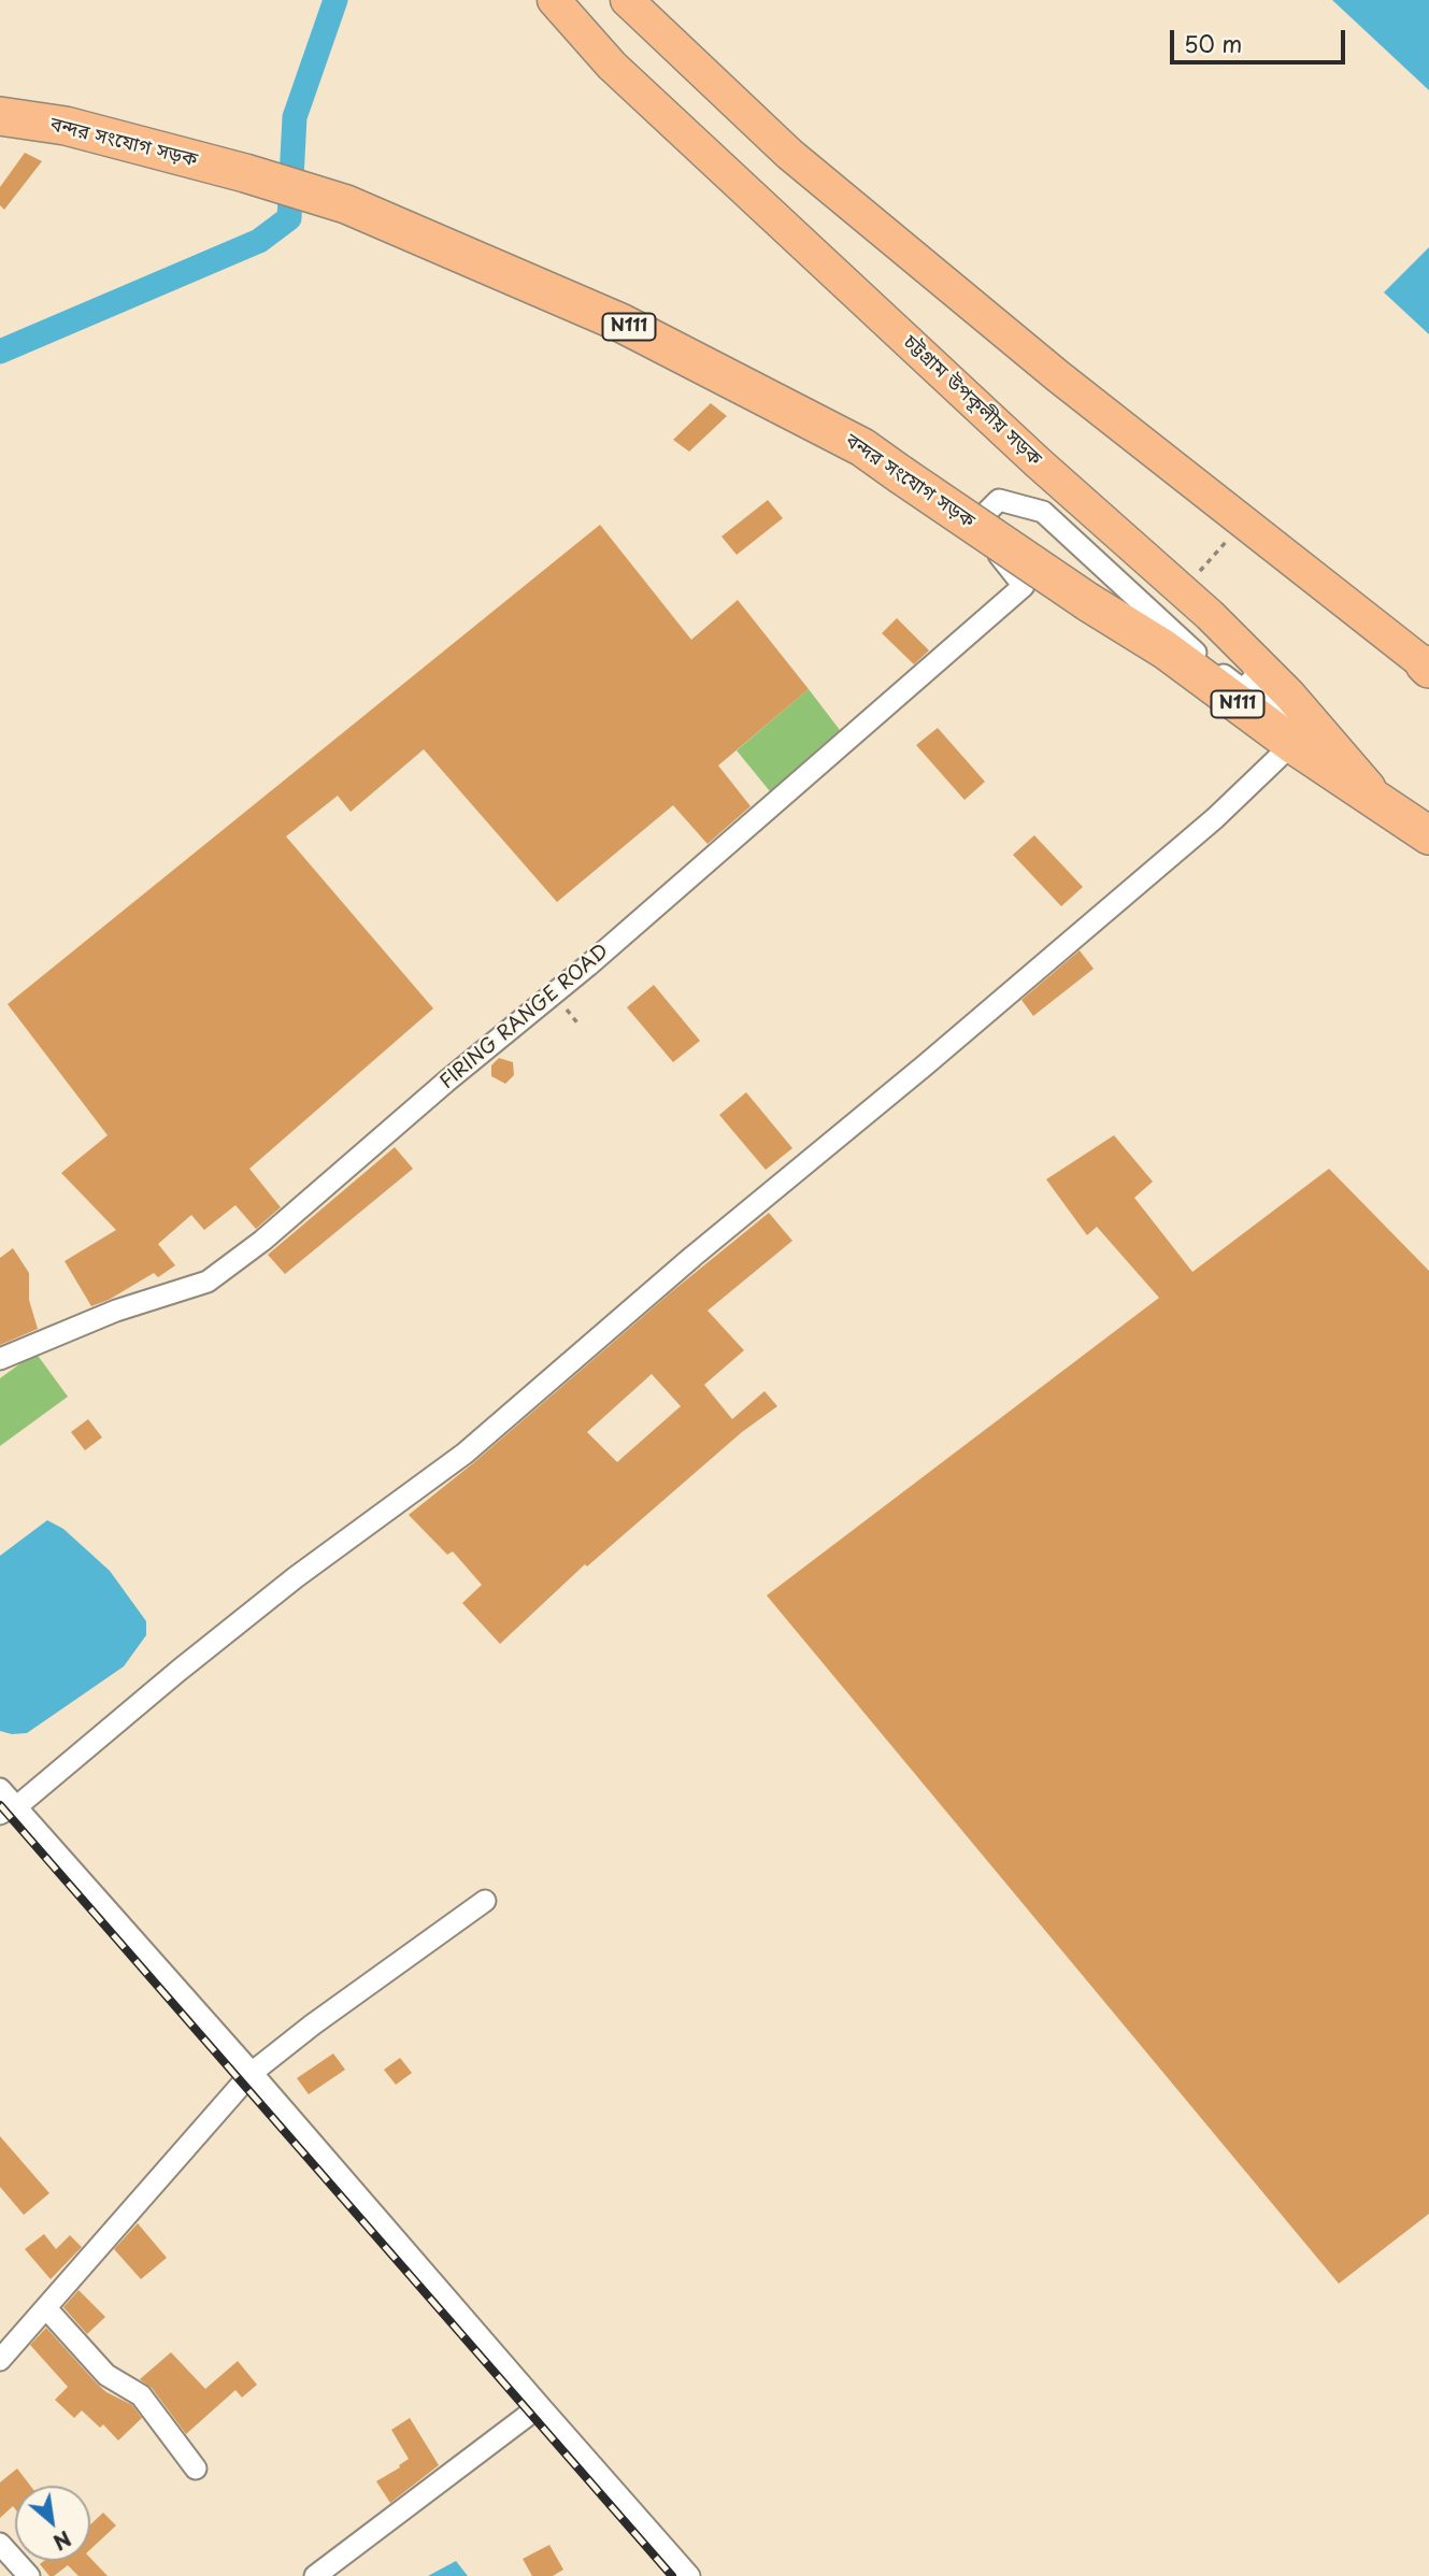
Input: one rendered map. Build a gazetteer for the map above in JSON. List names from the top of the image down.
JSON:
{
  "streets": {
    "highway": ["বন্দর সংযোগ সড়ক", "N111"],
    "main road": ["চট্টগ্রাম উপকূলীয় সড়ক"],
    "street": ["FIRING RANGE ROAD"]
  },
  "crossings": [
    ["বন্দর সংযোগ সড়ক", "চট্টগ্রাম উপকূলীয় সড়ক"]
  ],
  "scale_bar": "50 m",
  "north": "bottom right"
}
